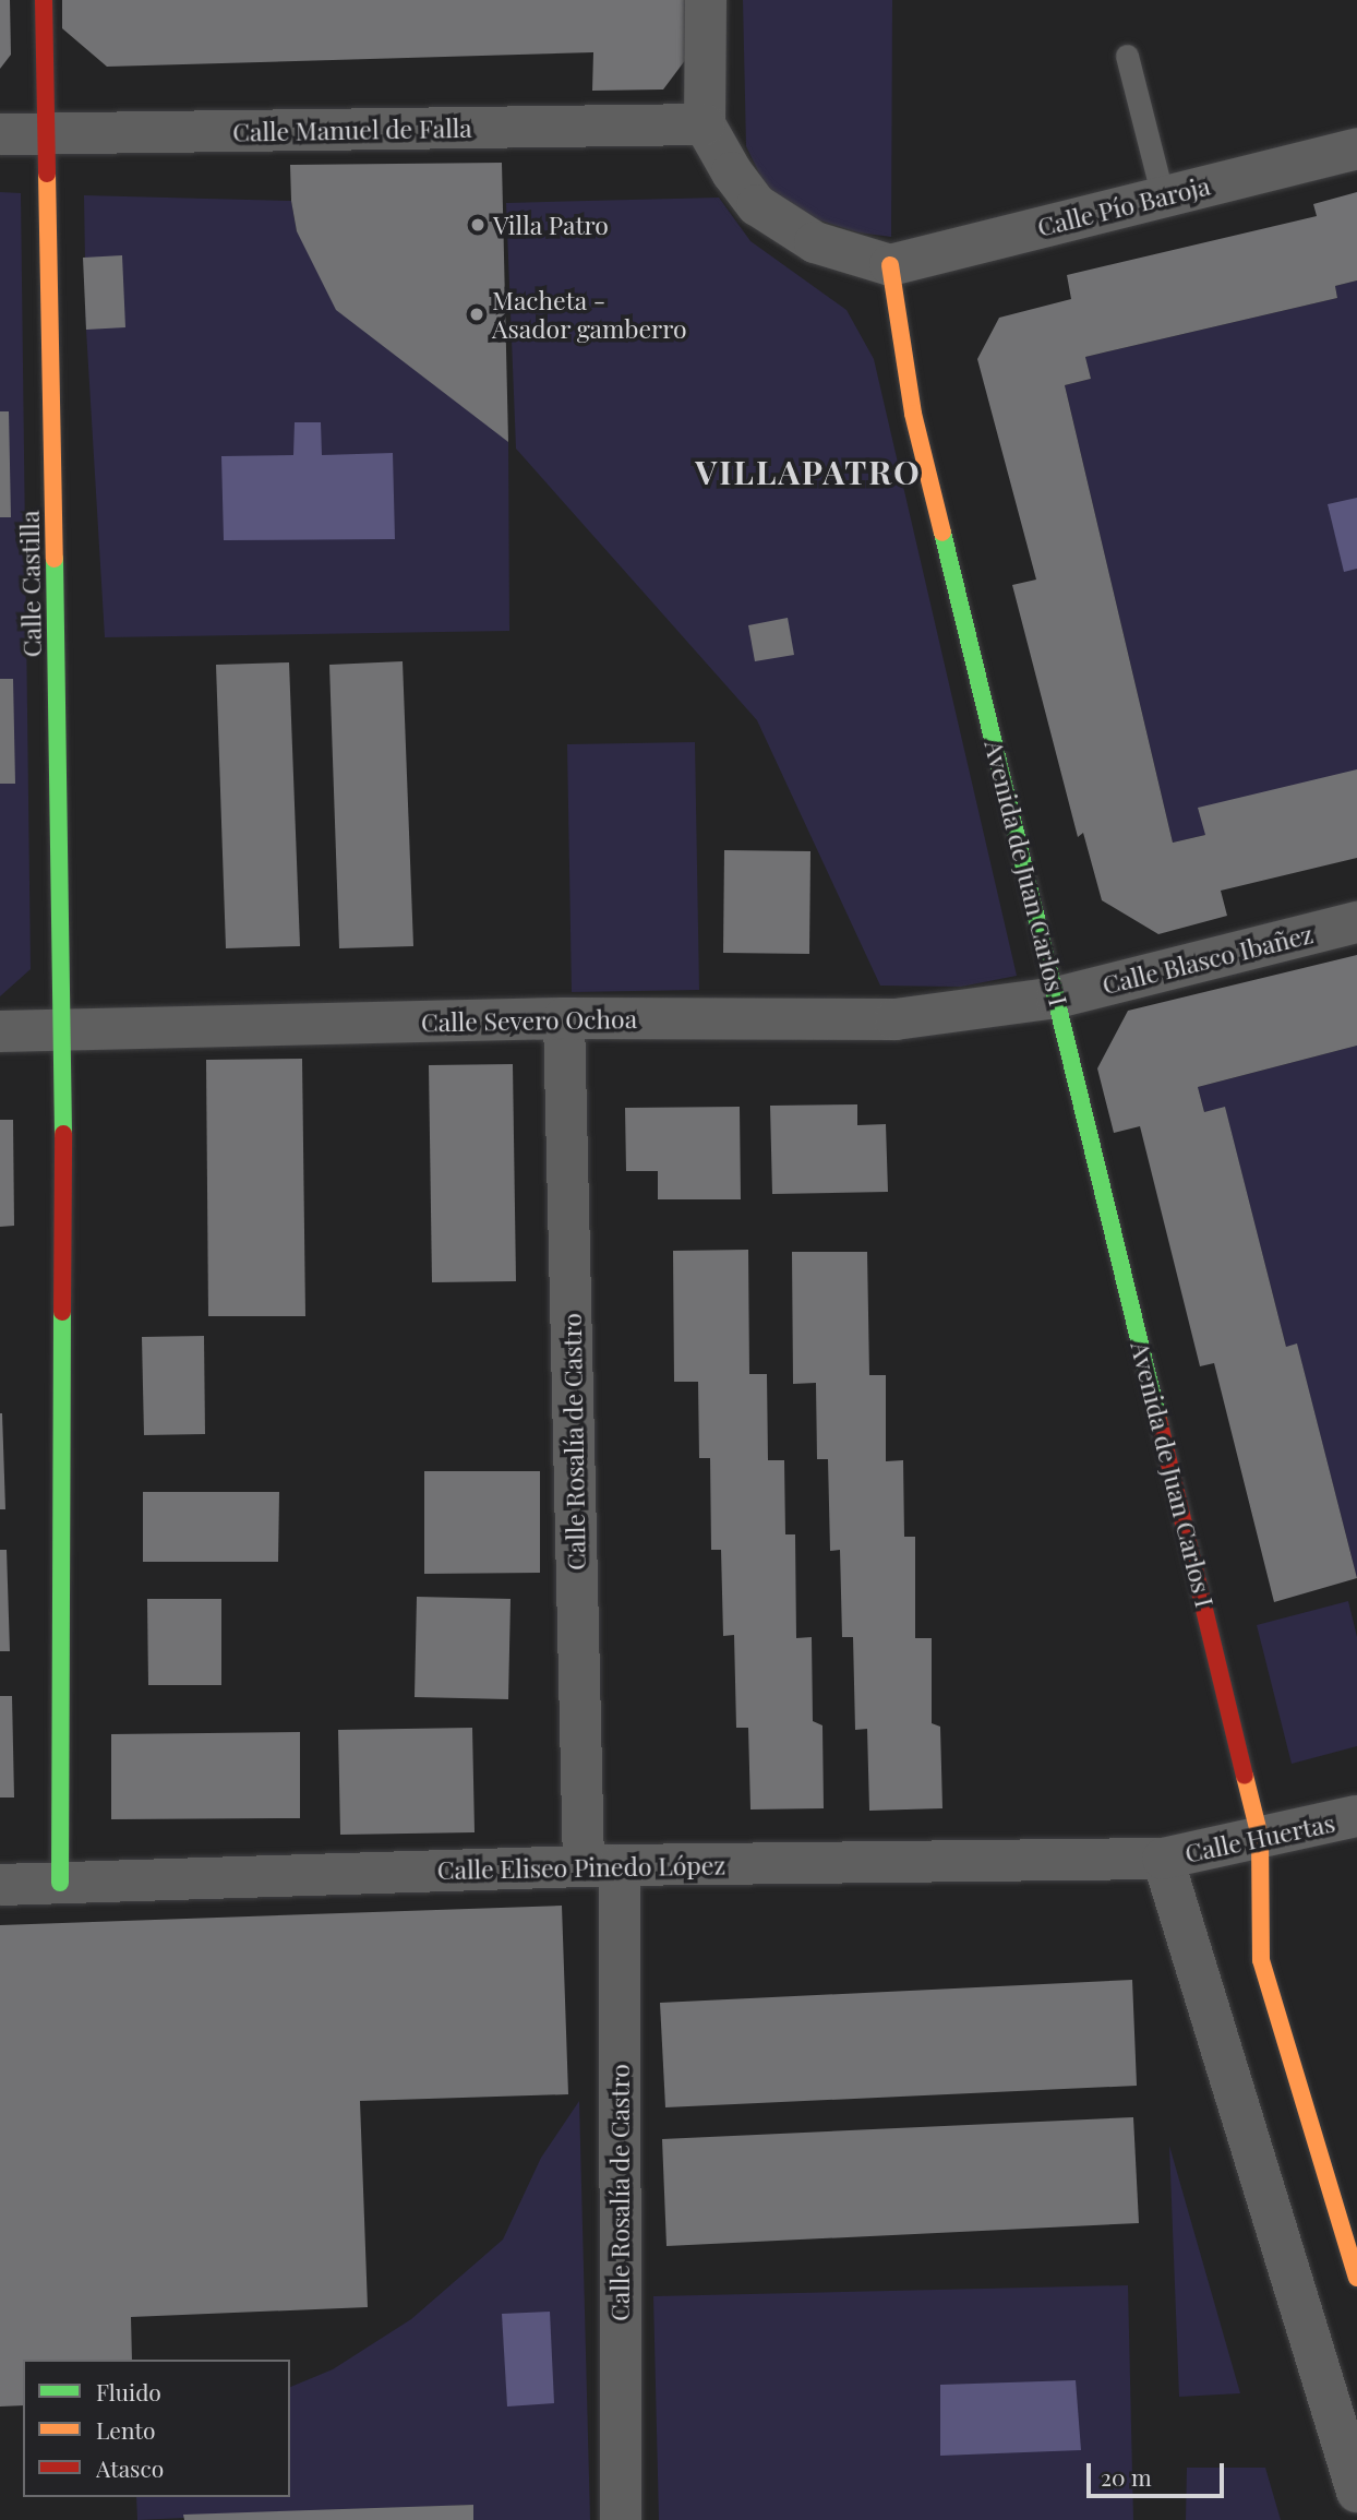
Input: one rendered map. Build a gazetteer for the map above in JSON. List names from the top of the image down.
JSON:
{
  "streets": {
    "street": [
      "Calle Manuel de Falla",
      "Calle Pío Baroja",
      "Calle Castilla",
      "Avenida de Juan Carlos I",
      "Calle Blasco Ibañez",
      "Calle Severo Ochoa",
      "Calle Rosalía de Castro",
      "Calle Huertas",
      "Calle Eliseo Pinedo López"
    ]
  },
  "crossings": [
    ["Calle Manuel de Falla", "Calle Castilla"],
    ["Calle Pío Baroja", "Avenida de Juan Carlos I"],
    ["Calle Castilla", "Calle Severo Ochoa"],
    ["Calle Castilla", "Calle Eliseo Pinedo López"],
    ["Avenida de Juan Carlos I", "Calle Blasco Ibañez"],
    ["Avenida de Juan Carlos I", "Calle Severo Ochoa"],
    ["Avenida de Juan Carlos I", "Calle Huertas"],
    ["Calle Blasco Ibañez", "Calle Severo Ochoa"],
    ["Calle Severo Ochoa", "Calle Rosalía de Castro"],
    ["Calle Rosalía de Castro", "Calle Eliseo Pinedo López"],
    ["Calle Huertas", "Calle Eliseo Pinedo López"]
  ],
  "districts": ["VILLAPATRO"],
  "places": ["Villa Patro", "Macheta - Asador gamberro"],
  "legend": ["Fluido", "Lento", "Atasco"],
  "scale_bar": "20 m"
}
